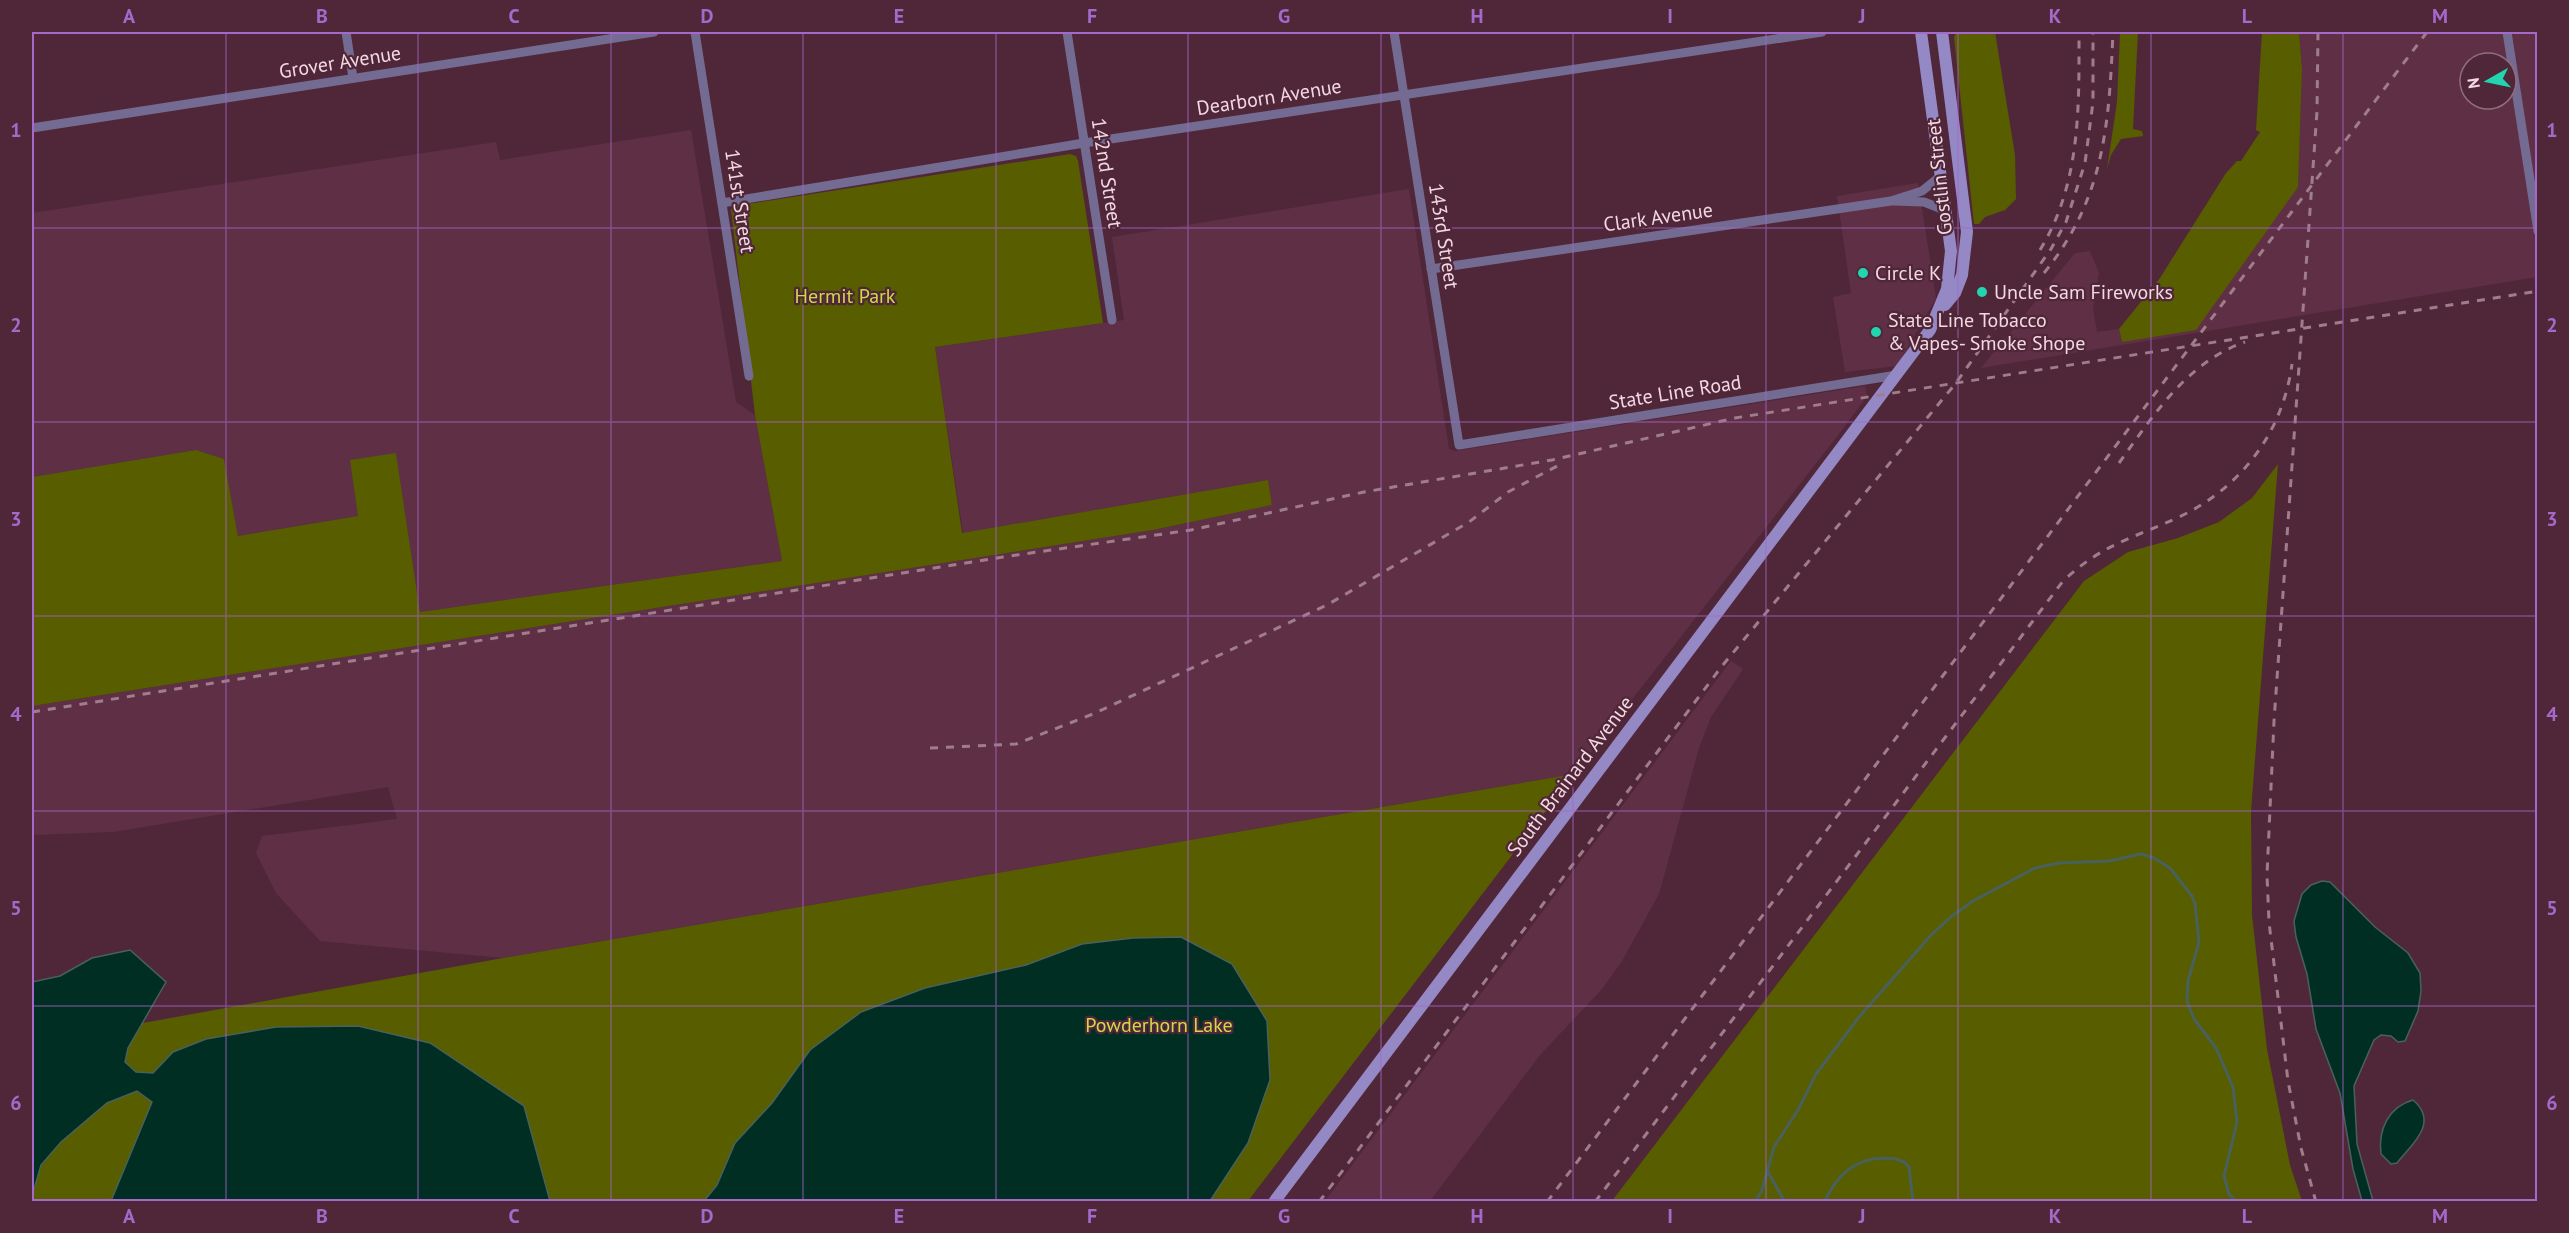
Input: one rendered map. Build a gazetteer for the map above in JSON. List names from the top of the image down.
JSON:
{
  "streets": {
    "main road": ["Gostlin Street", "South Brainard Avenue"],
    "street": [
      "Grover Avenue",
      "Dearborn Avenue",
      "142nd Street",
      "141st Street",
      "Clark Avenue",
      "143rd Street",
      "State Line Road"
    ]
  },
  "crossings": [
    ["Dearborn Avenue", "142nd Street"],
    ["Dearborn Avenue", "141st Street"],
    ["Dearborn Avenue", "143rd Street"],
    ["Gostlin Street", "Clark Avenue"],
    ["Gostlin Street", "State Line Road"],
    ["Gostlin Street", "South Brainard Avenue"],
    ["Clark Avenue", "143rd Street"],
    ["143rd Street", "State Line Road"],
    ["State Line Road", "South Brainard Avenue"]
  ],
  "parks": ["Hermit Park", "Powderhorn Lake"],
  "places": ["Circle K", "Uncle Sam Fireworks", "State Line Tobacco & Vapes- Smoke Shope"],
  "north": "left",
  "grid": {
    "columns": [
      "A",
      "B",
      "C",
      "D",
      "E",
      "F",
      "G",
      "H",
      "I",
      "J",
      "K",
      "L",
      "M"
    ],
    "rows": [
      "1",
      "2",
      "3",
      "4",
      "5",
      "6"
    ]
  }
}
